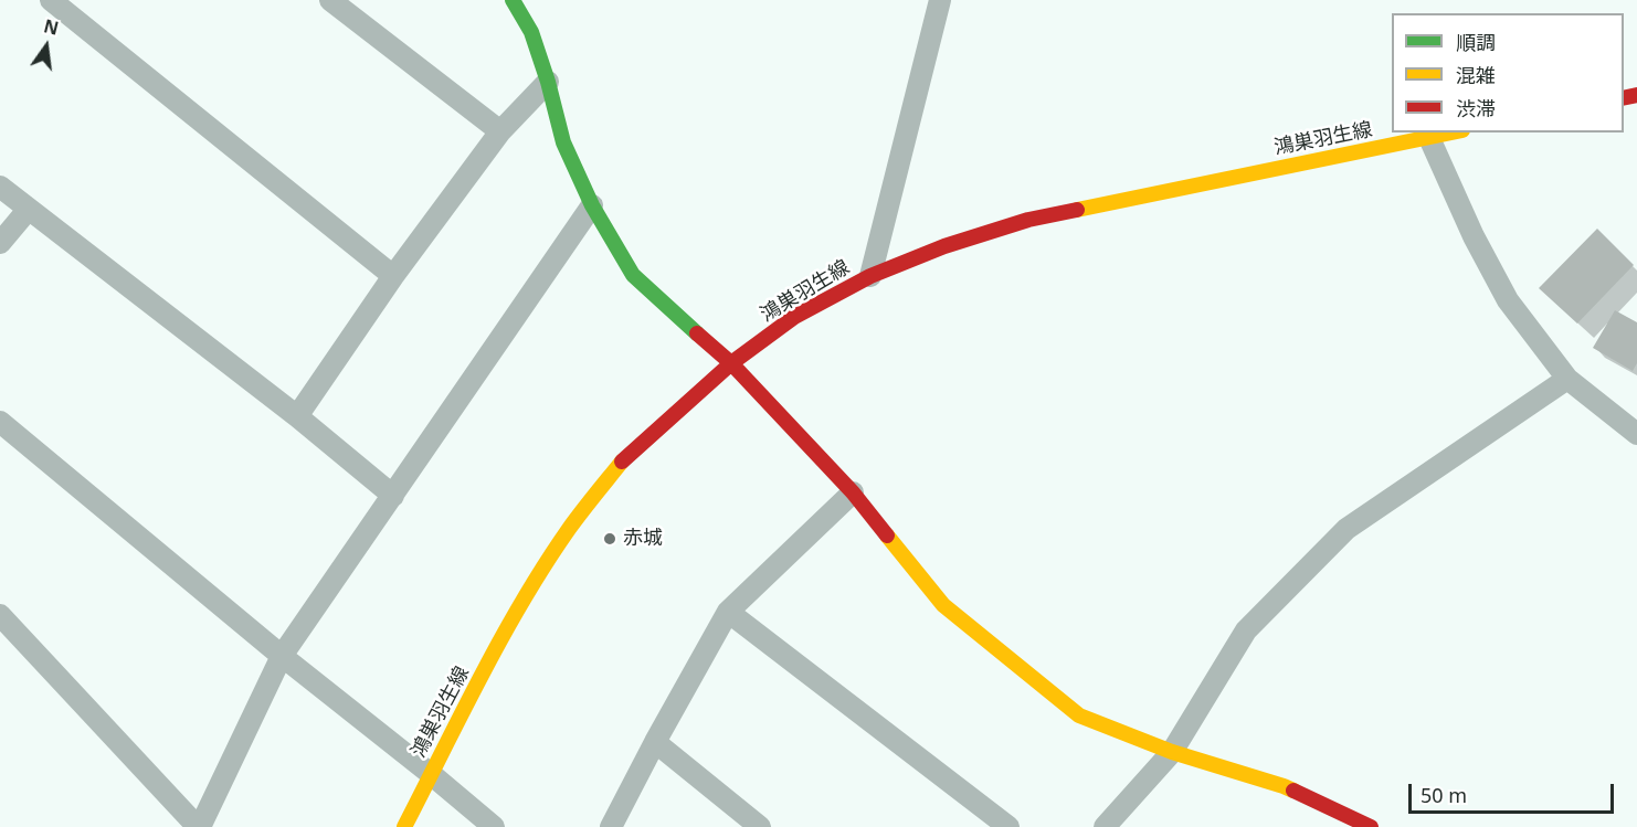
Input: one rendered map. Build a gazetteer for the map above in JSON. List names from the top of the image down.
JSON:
{
  "streets": {
    "main road": ["鴻巣羽生線"]
  },
  "places": ["赤城"],
  "legend": ["順調", "混雑", "渋滞"],
  "scale_bar": "50 m",
  "north": "top"
}
